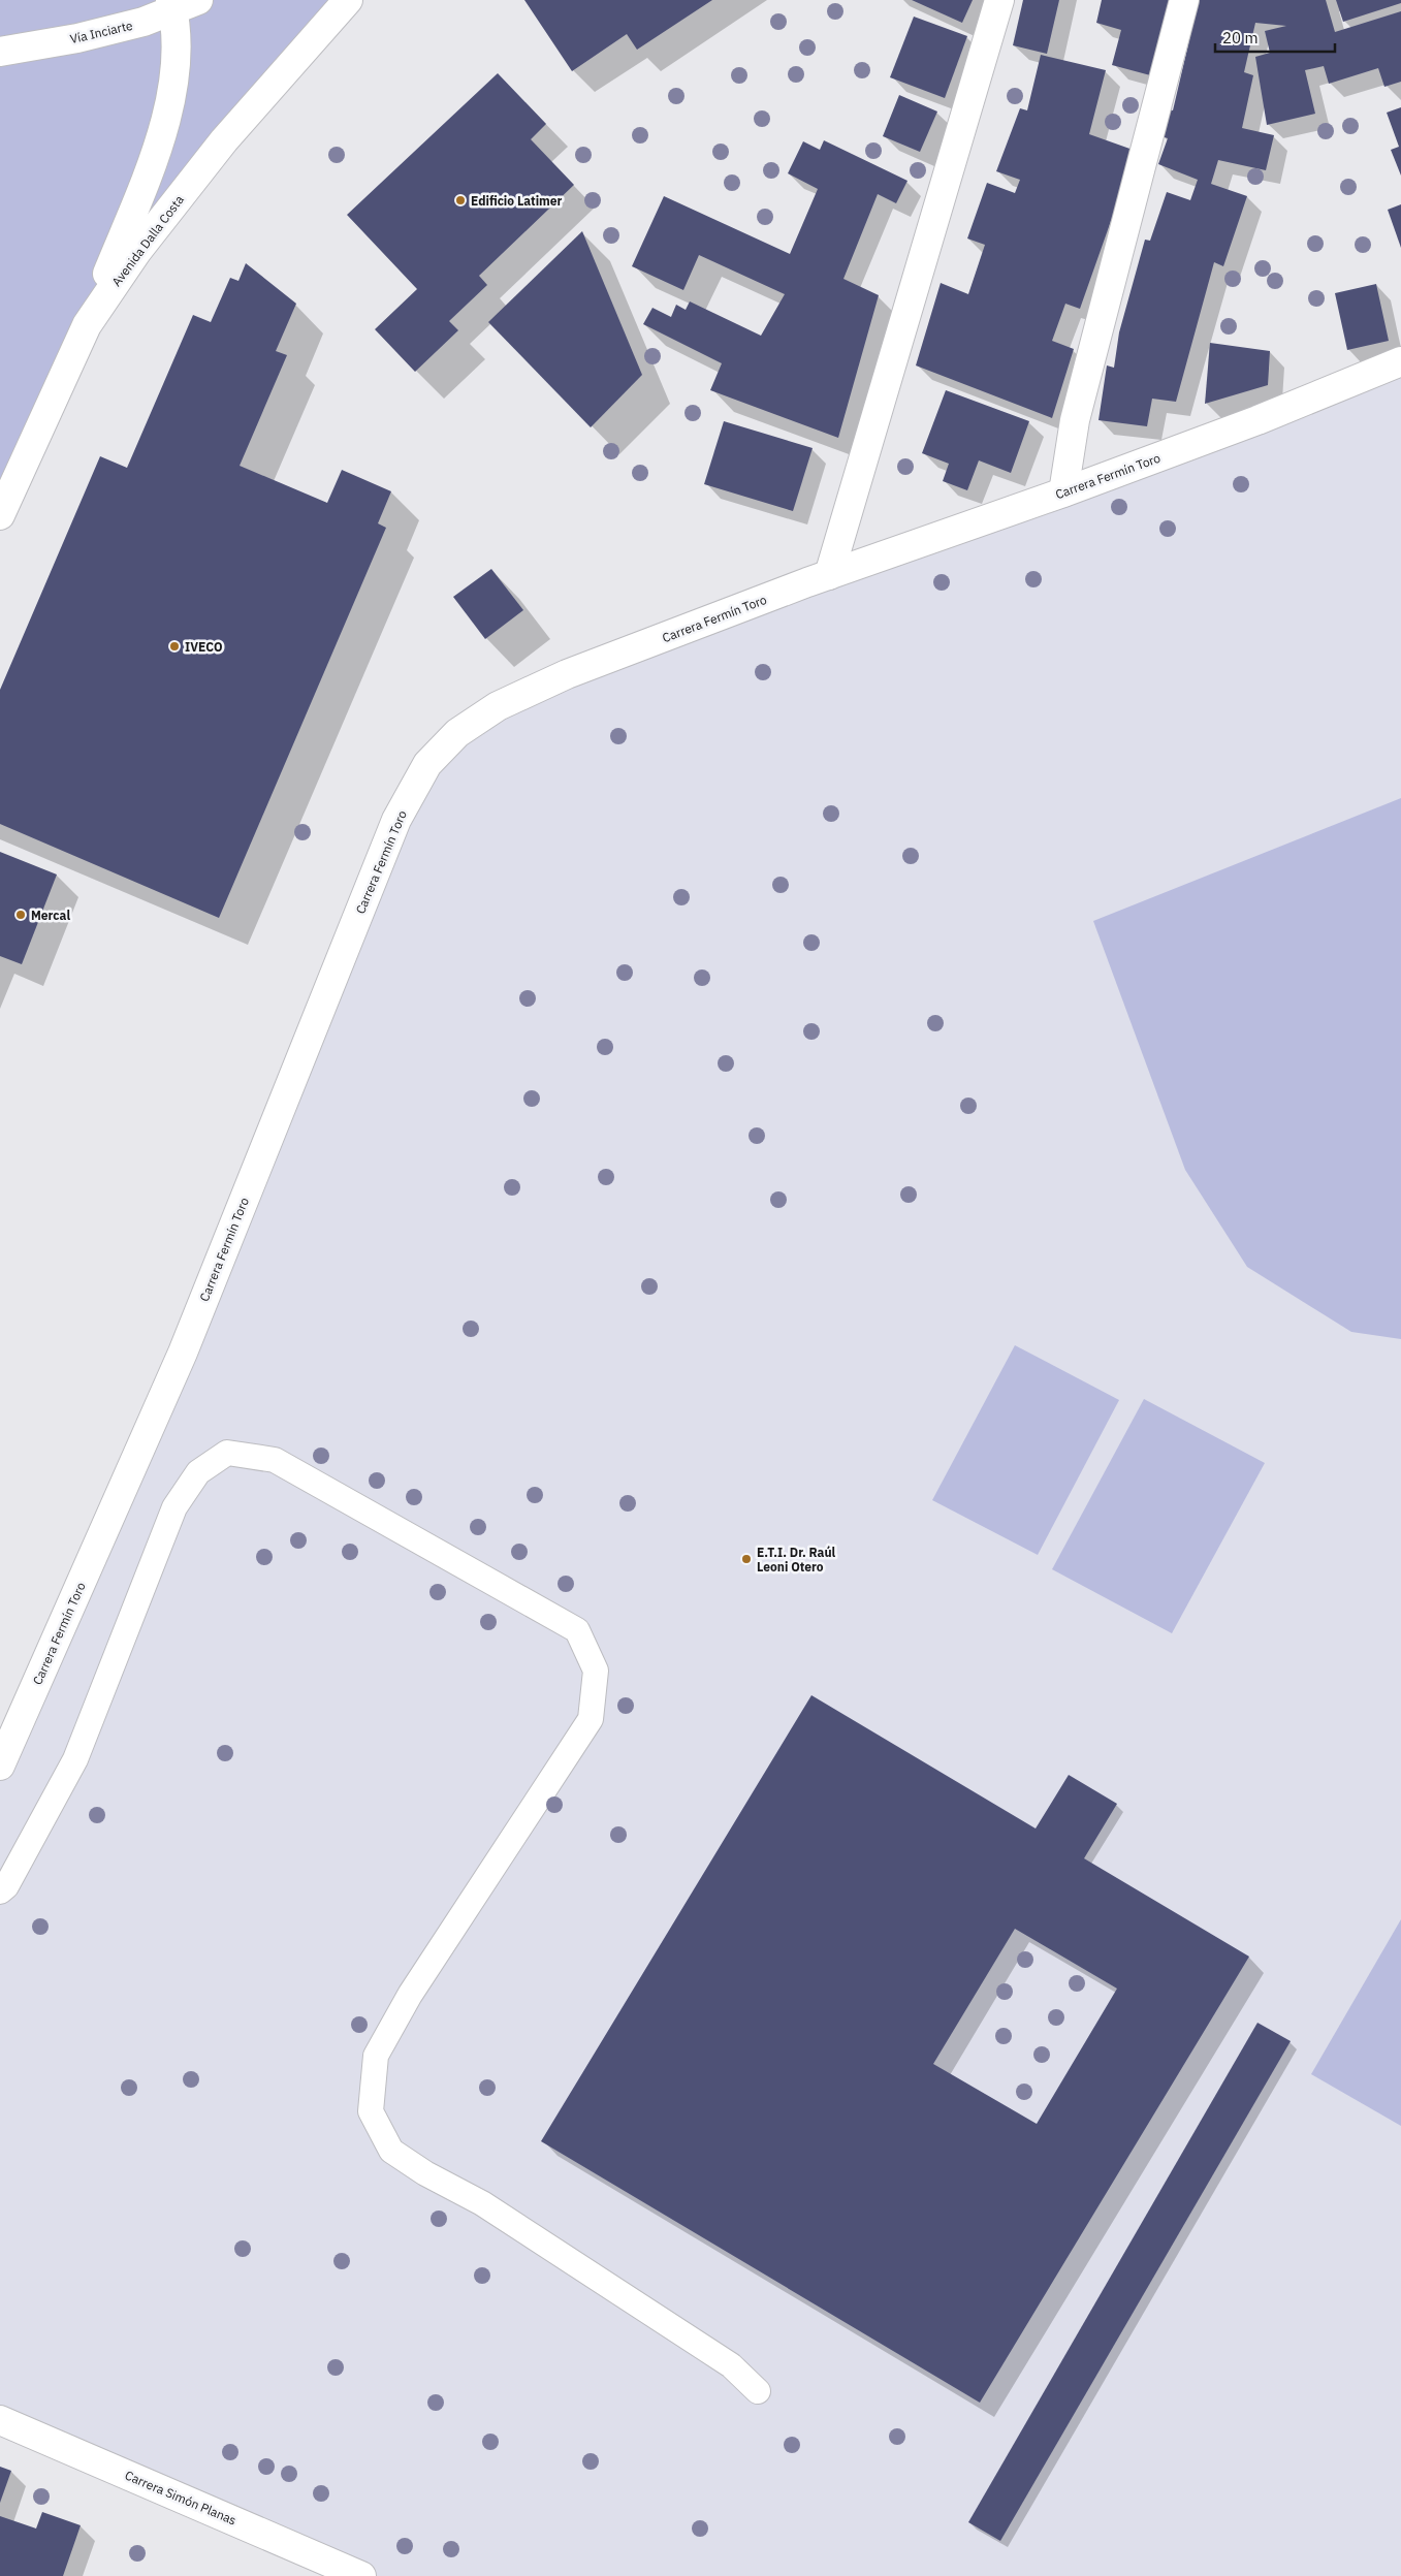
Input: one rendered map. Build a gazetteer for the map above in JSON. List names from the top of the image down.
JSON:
{
  "streets": {
    "street": [
      "Vía Inciarte",
      "Avenida Dalla Costa",
      "Carrera Fermín Toro",
      "Carrera Simón Planas"
    ]
  },
  "places": [
    "Edificio Latimer",
    "IVECO",
    "Mercal",
    "E.T.I. Dr. Raúl Leoni Otero"
  ],
  "scale_bar": "20 m"
}
